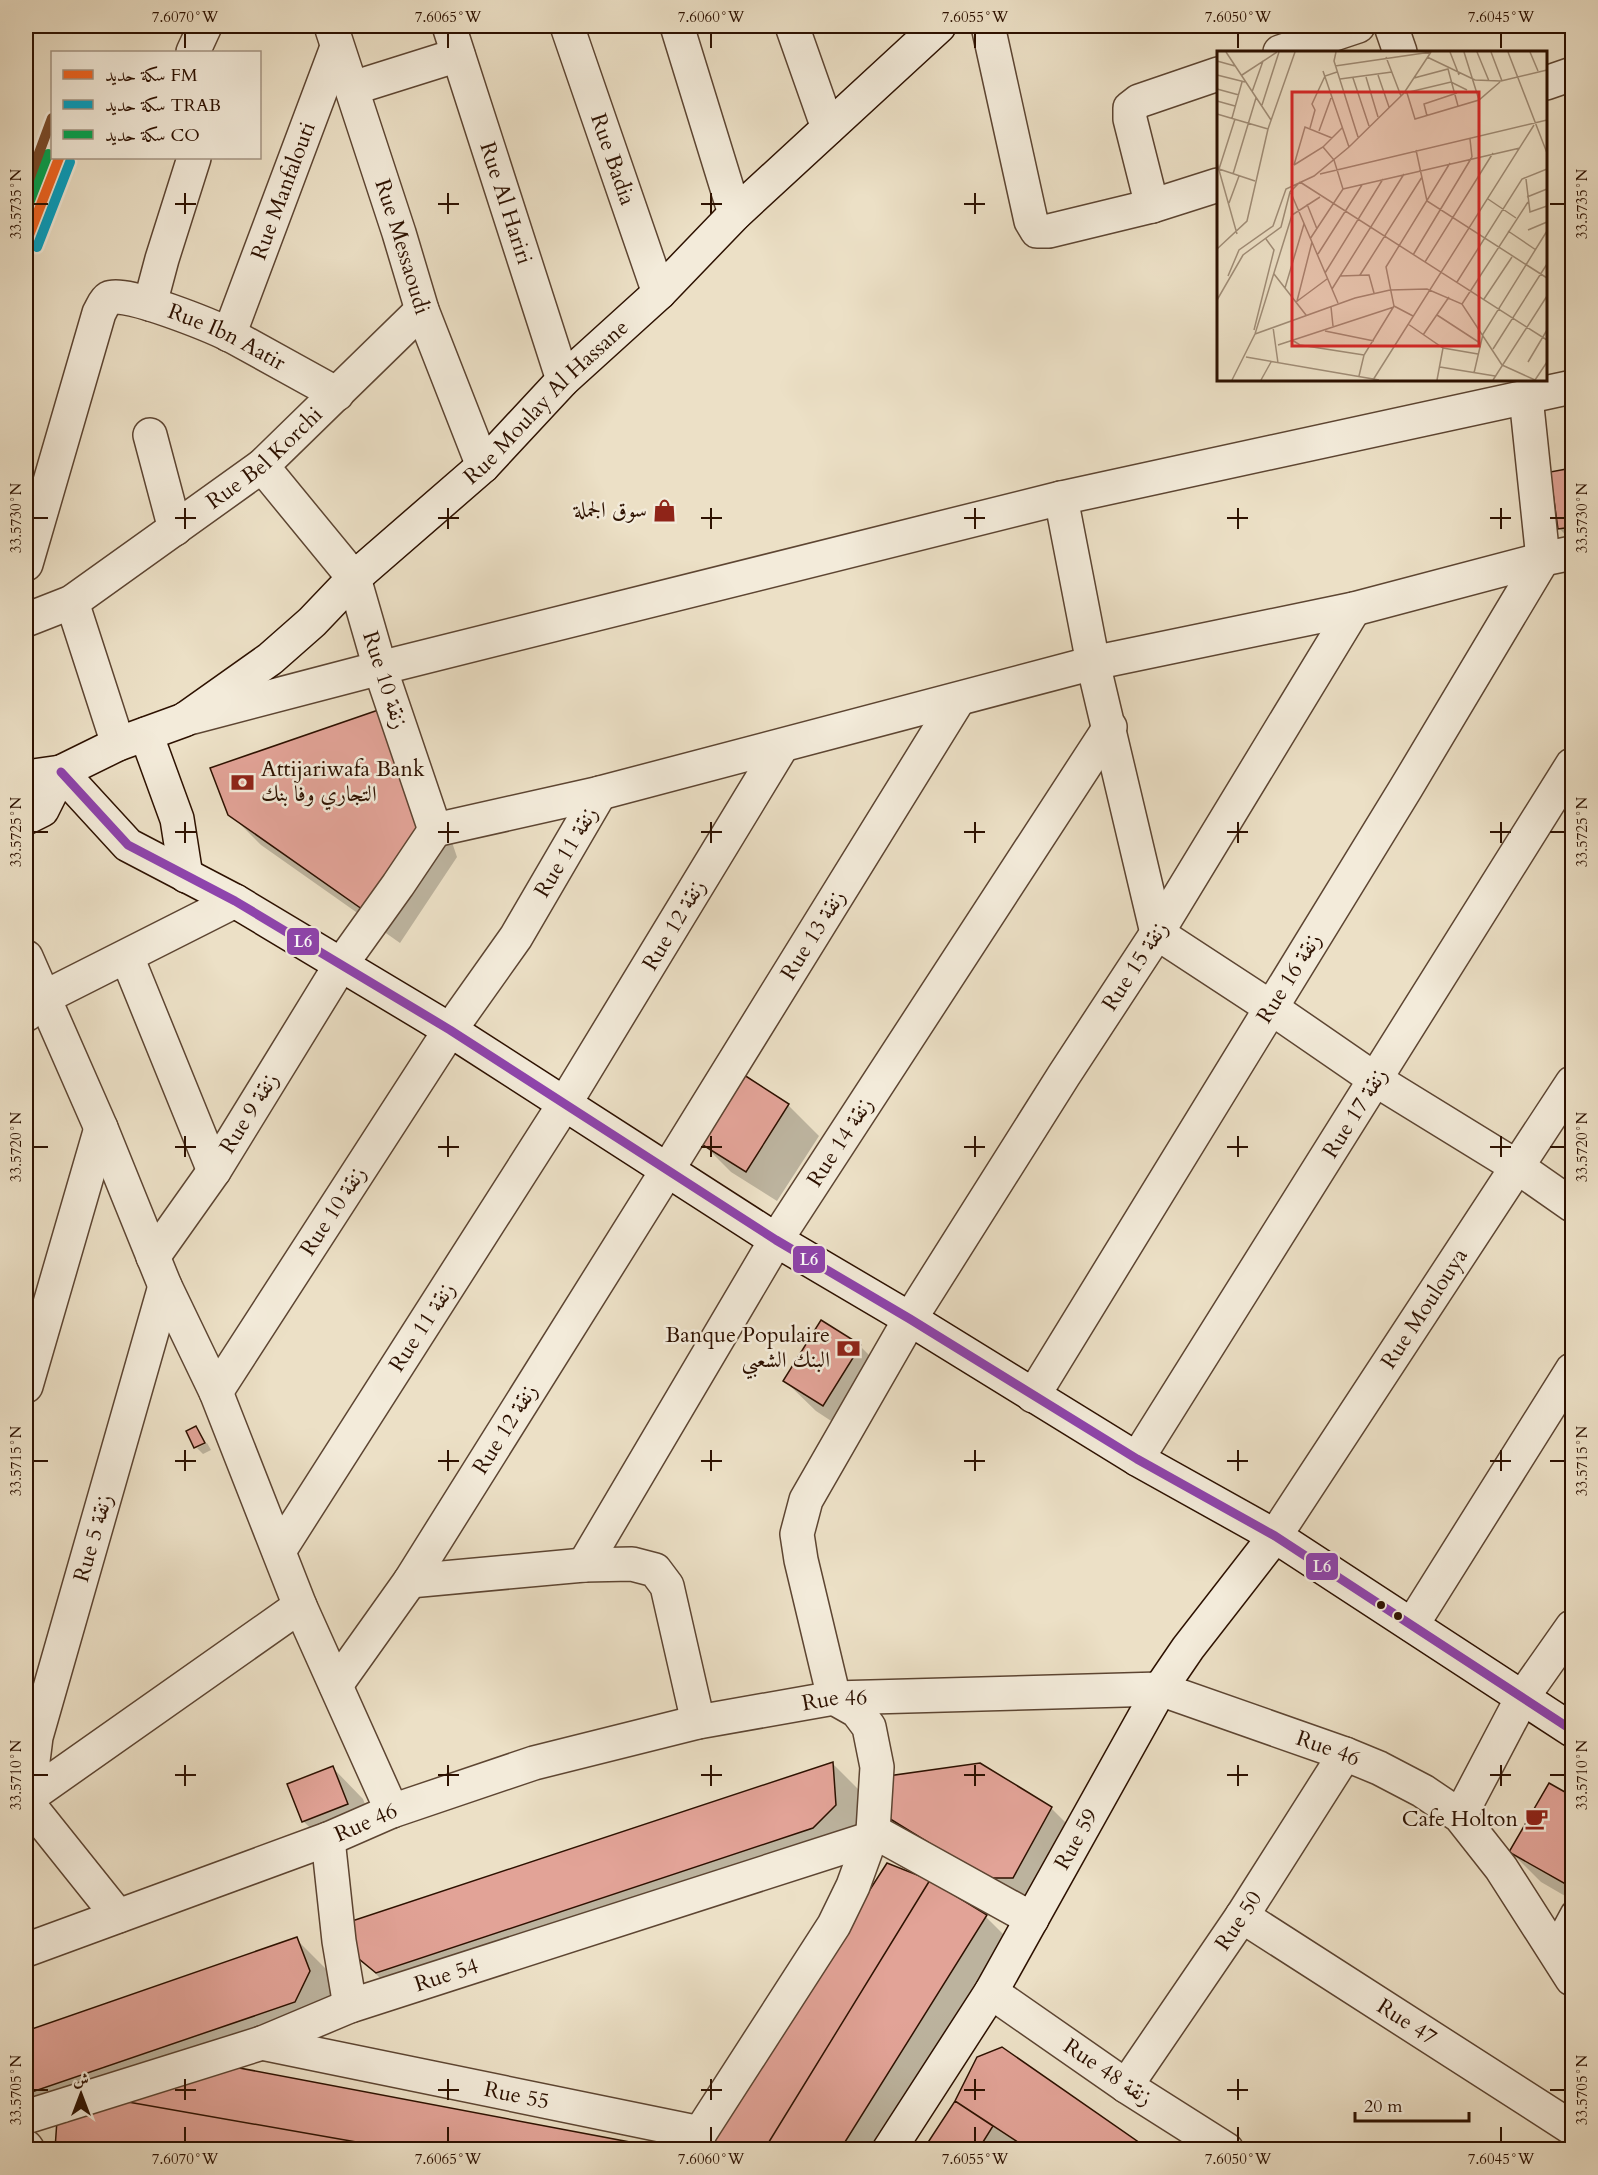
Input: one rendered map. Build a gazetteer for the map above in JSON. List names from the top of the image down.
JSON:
{
  "streets": {
    "street": [
      "Rue Badia",
      "Rue Manfalouti",
      "Rue Al Hariri",
      "Rue Messaoudi",
      "Rue Ibn Aatir",
      "Rue Moulay Al Hassane",
      "Rue Bel Korchi",
      "Rue 10 زنقة",
      "Rue 11 زنقة",
      "Rue 12 زنقة",
      "Rue 13 زنقة",
      "Rue 15 زنقة",
      "Rue 16 زنقة",
      "Rue 9 زنقة",
      "Rue 17 زنقة",
      "Rue 14 زنقة",
      "Rue Moulouya",
      "Rue 5 زنقة",
      "Rue 46",
      "Rue 59",
      "Rue 50",
      "Rue 54",
      "Rue 47",
      "Rue 48 زنقة",
      "Rue 55"
    ]
  },
  "crossings": [
    ["Rue Badia", "Rue Moulay Al Hassane"],
    ["Rue Manfalouti", "Rue Messaoudi"],
    ["Rue Manfalouti", "Rue Ibn Aatir"],
    ["Rue Al Hariri", "Rue Moulay Al Hassane"],
    ["Rue Messaoudi", "Rue Moulay Al Hassane"],
    ["Rue Messaoudi", "Rue Bel Korchi"],
    ["Rue Ibn Aatir", "Rue Bel Korchi"],
    ["Rue Moulay Al Hassane", "Rue 10 زنقة"],
    ["Rue 10 زنقة", "Rue 11 زنقة"],
    ["Rue 11 زنقة", "Rue 12 زنقة"],
    ["Rue 12 زنقة", "Rue 13 زنقة"],
    ["Rue 9 زنقة", "Rue 5 زنقة"],
    ["Rue Moulouya", "Rue 59"],
    ["Rue 46", "Rue 59"],
    ["Rue 46", "Rue 50"],
    ["Rue 59", "Rue 48 زنقة"],
    ["Rue 50", "Rue 47"],
    ["Rue 50", "Rue 48 زنقة"],
    ["Rue 54", "Rue 55"]
  ],
  "places": {
    "shop": ["سوق الجملة"],
    "bank": ["Attijariwafa Bank التجاري وفا بنك", "Banque Populaire البنك الشعبي"],
    "cafe": ["Cafe Holton"]
  },
  "lines": [
    "rail line CO",
    "rail line FM",
    "rail line TRAB",
    "transit line L6"
  ],
  "legend": ["سكة حديد FM", "سكة حديد TRAB", "سكة حديد CO"],
  "scale_bar": "20 m",
  "north": "top",
  "coordinates": [
    "7.6070°W",
    "7.6065°W",
    "7.6060°W",
    "7.6055°W",
    "7.6050°W",
    "7.6045°W",
    "33.5735°N",
    "33.5730°N",
    "33.5725°N",
    "33.5720°N",
    "33.5715°N",
    "33.5710°N",
    "33.5705°N"
  ]
}
